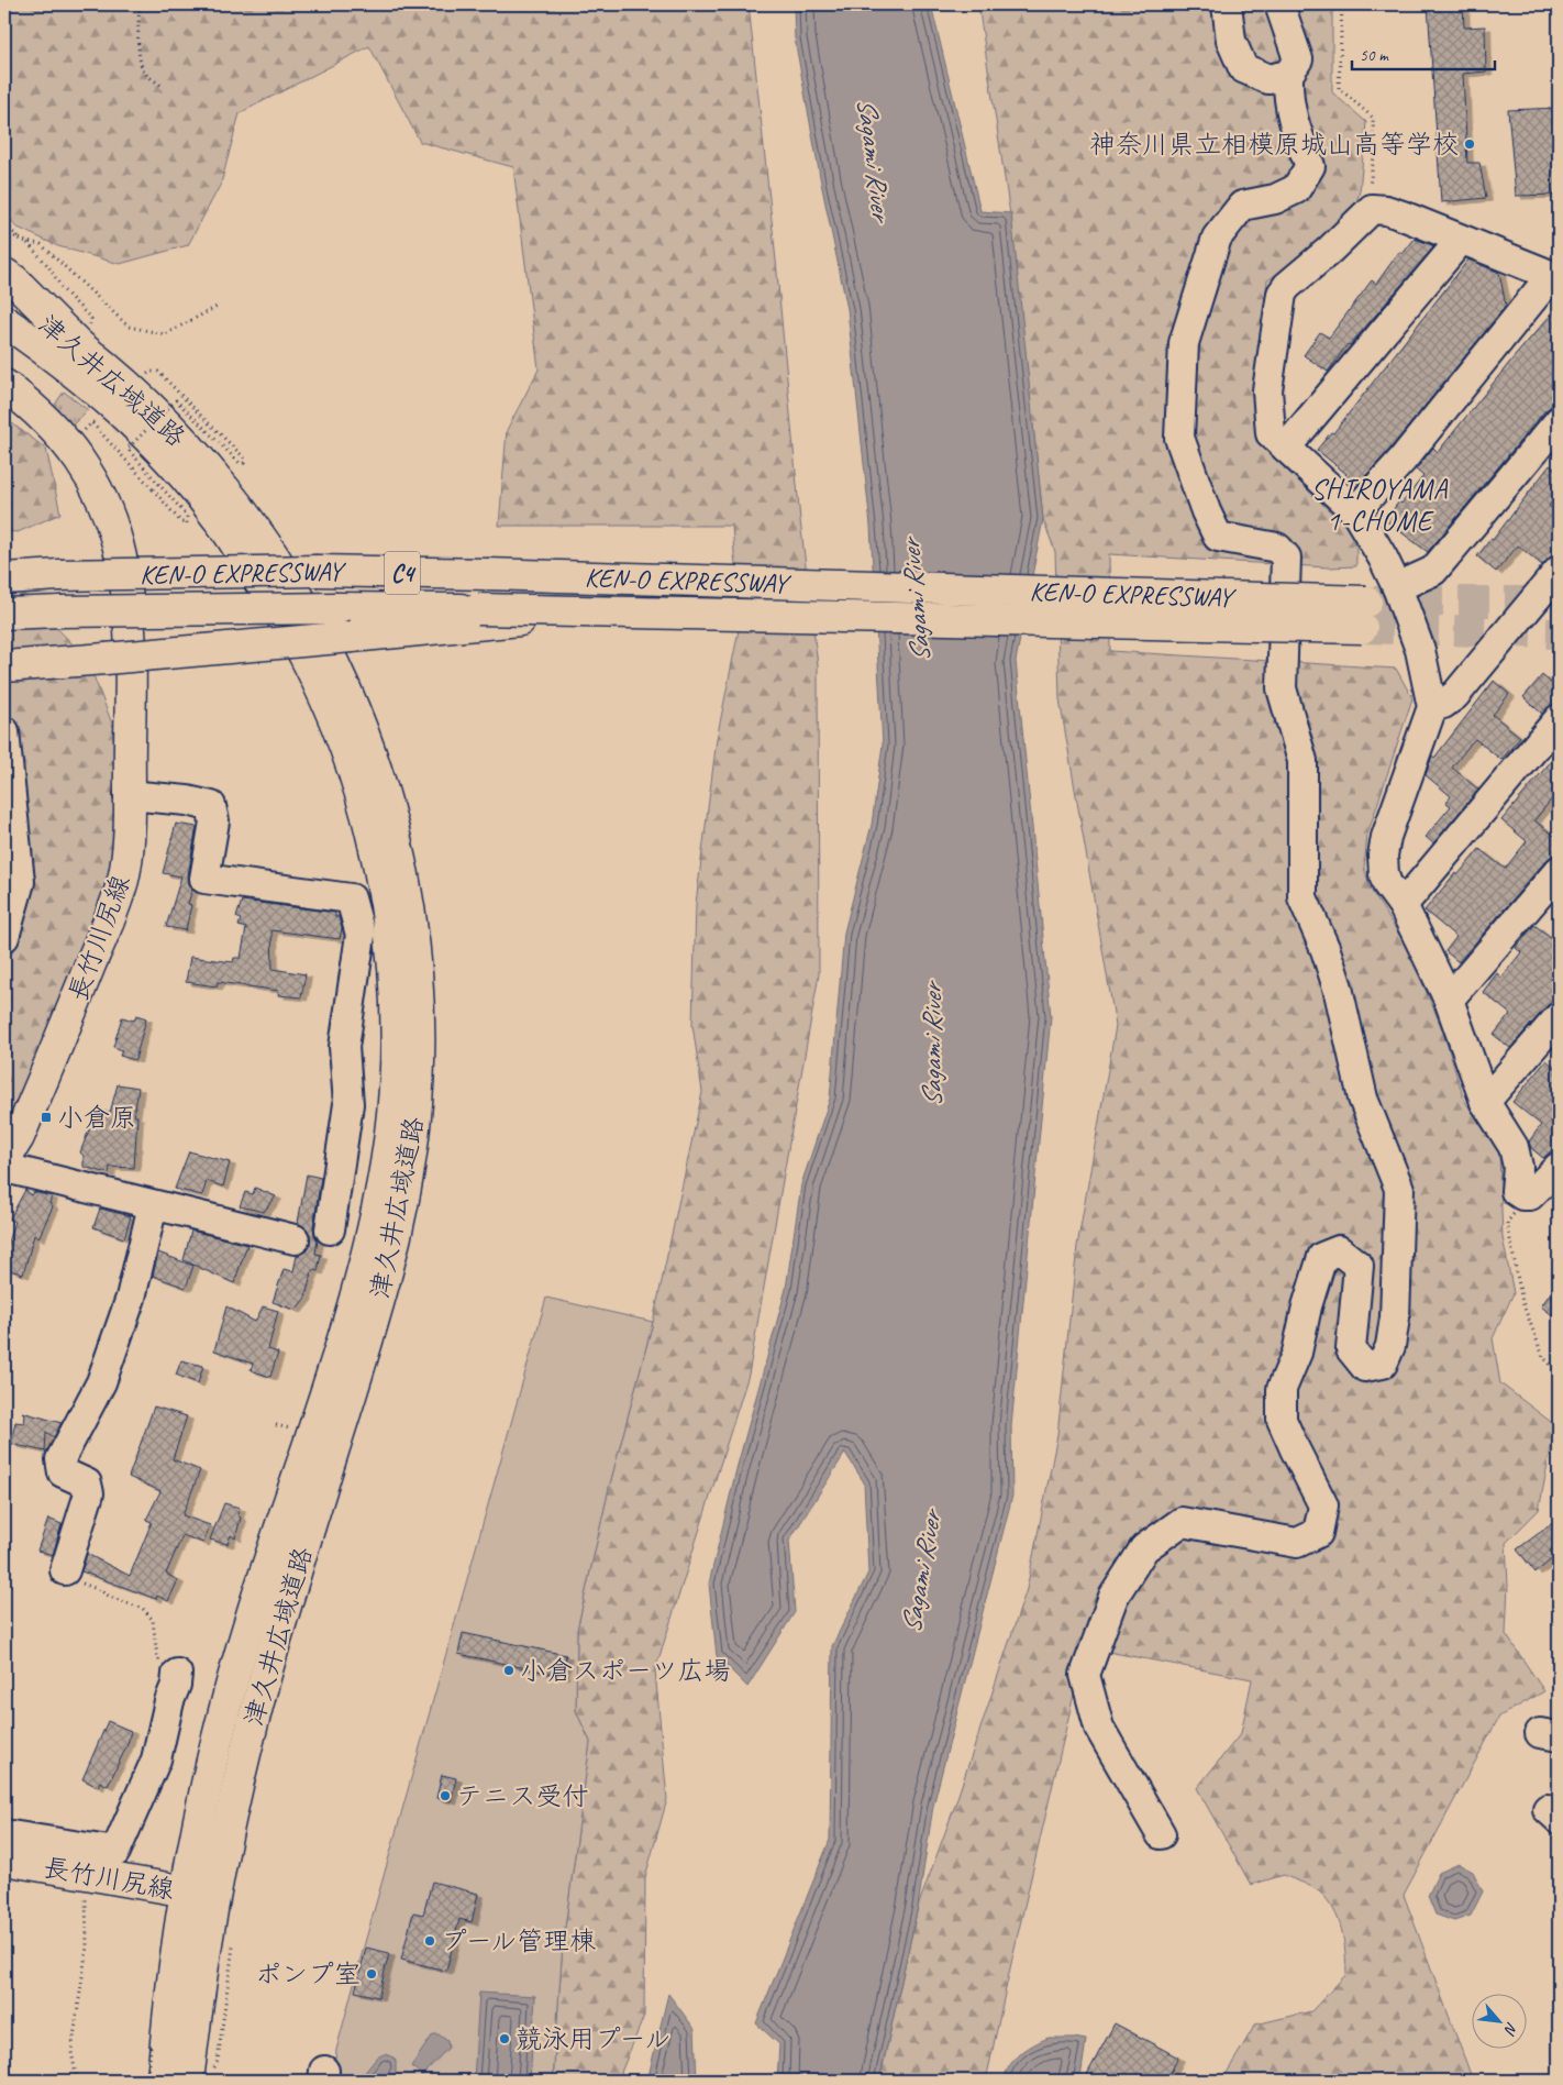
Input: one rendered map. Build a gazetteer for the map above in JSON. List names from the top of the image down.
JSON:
{
  "streets": {
    "main road": [
      "津久井広域道路",
      "KEN-O EXPRESSWAY",
      "C4",
      "長竹川尻線"
    ]
  },
  "crossings": [
    ["津久井広域道路", "長竹川尻線"]
  ],
  "districts": ["SHIROYAMA 1-CHOME"],
  "water": ["Sagami River"],
  "places": {
    "other": [
      "神奈川県立相模原城山高等学校",
      "小倉スポーツ広場",
      "テニス受付",
      "プール管理棟",
      "ポンプ室",
      "競泳用プール"
    ],
    "transit": ["小倉原"]
  },
  "scale_bar": "50 m",
  "north": "bottom right"
}
